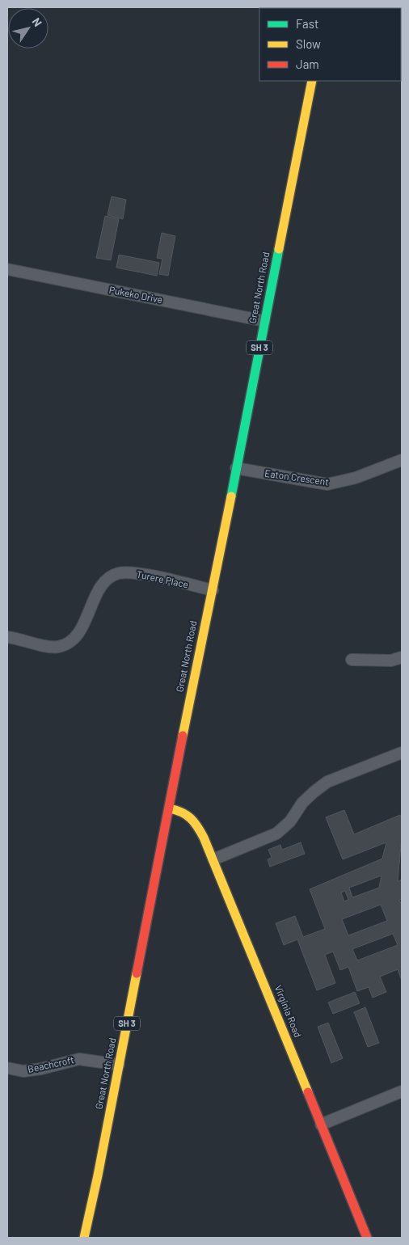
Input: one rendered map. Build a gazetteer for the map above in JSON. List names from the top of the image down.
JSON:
{
  "streets": {
    "main road": ["Great North Road", "SH 3", "Virginia Road"],
    "street": [
      "Pukeko Drive",
      "Eaton Crescent",
      "Turere Place",
      "Beachcroft"
    ]
  },
  "crossings": [
    ["Great North Road", "Pukeko Drive"],
    ["Great North Road", "Eaton Crescent"],
    ["Great North Road", "Turere Place"],
    ["Great North Road", "Virginia Road"],
    ["Great North Road", "Beachcroft"]
  ],
  "legend": ["Fast", "Slow", "Jam"],
  "north": "top right"
}
